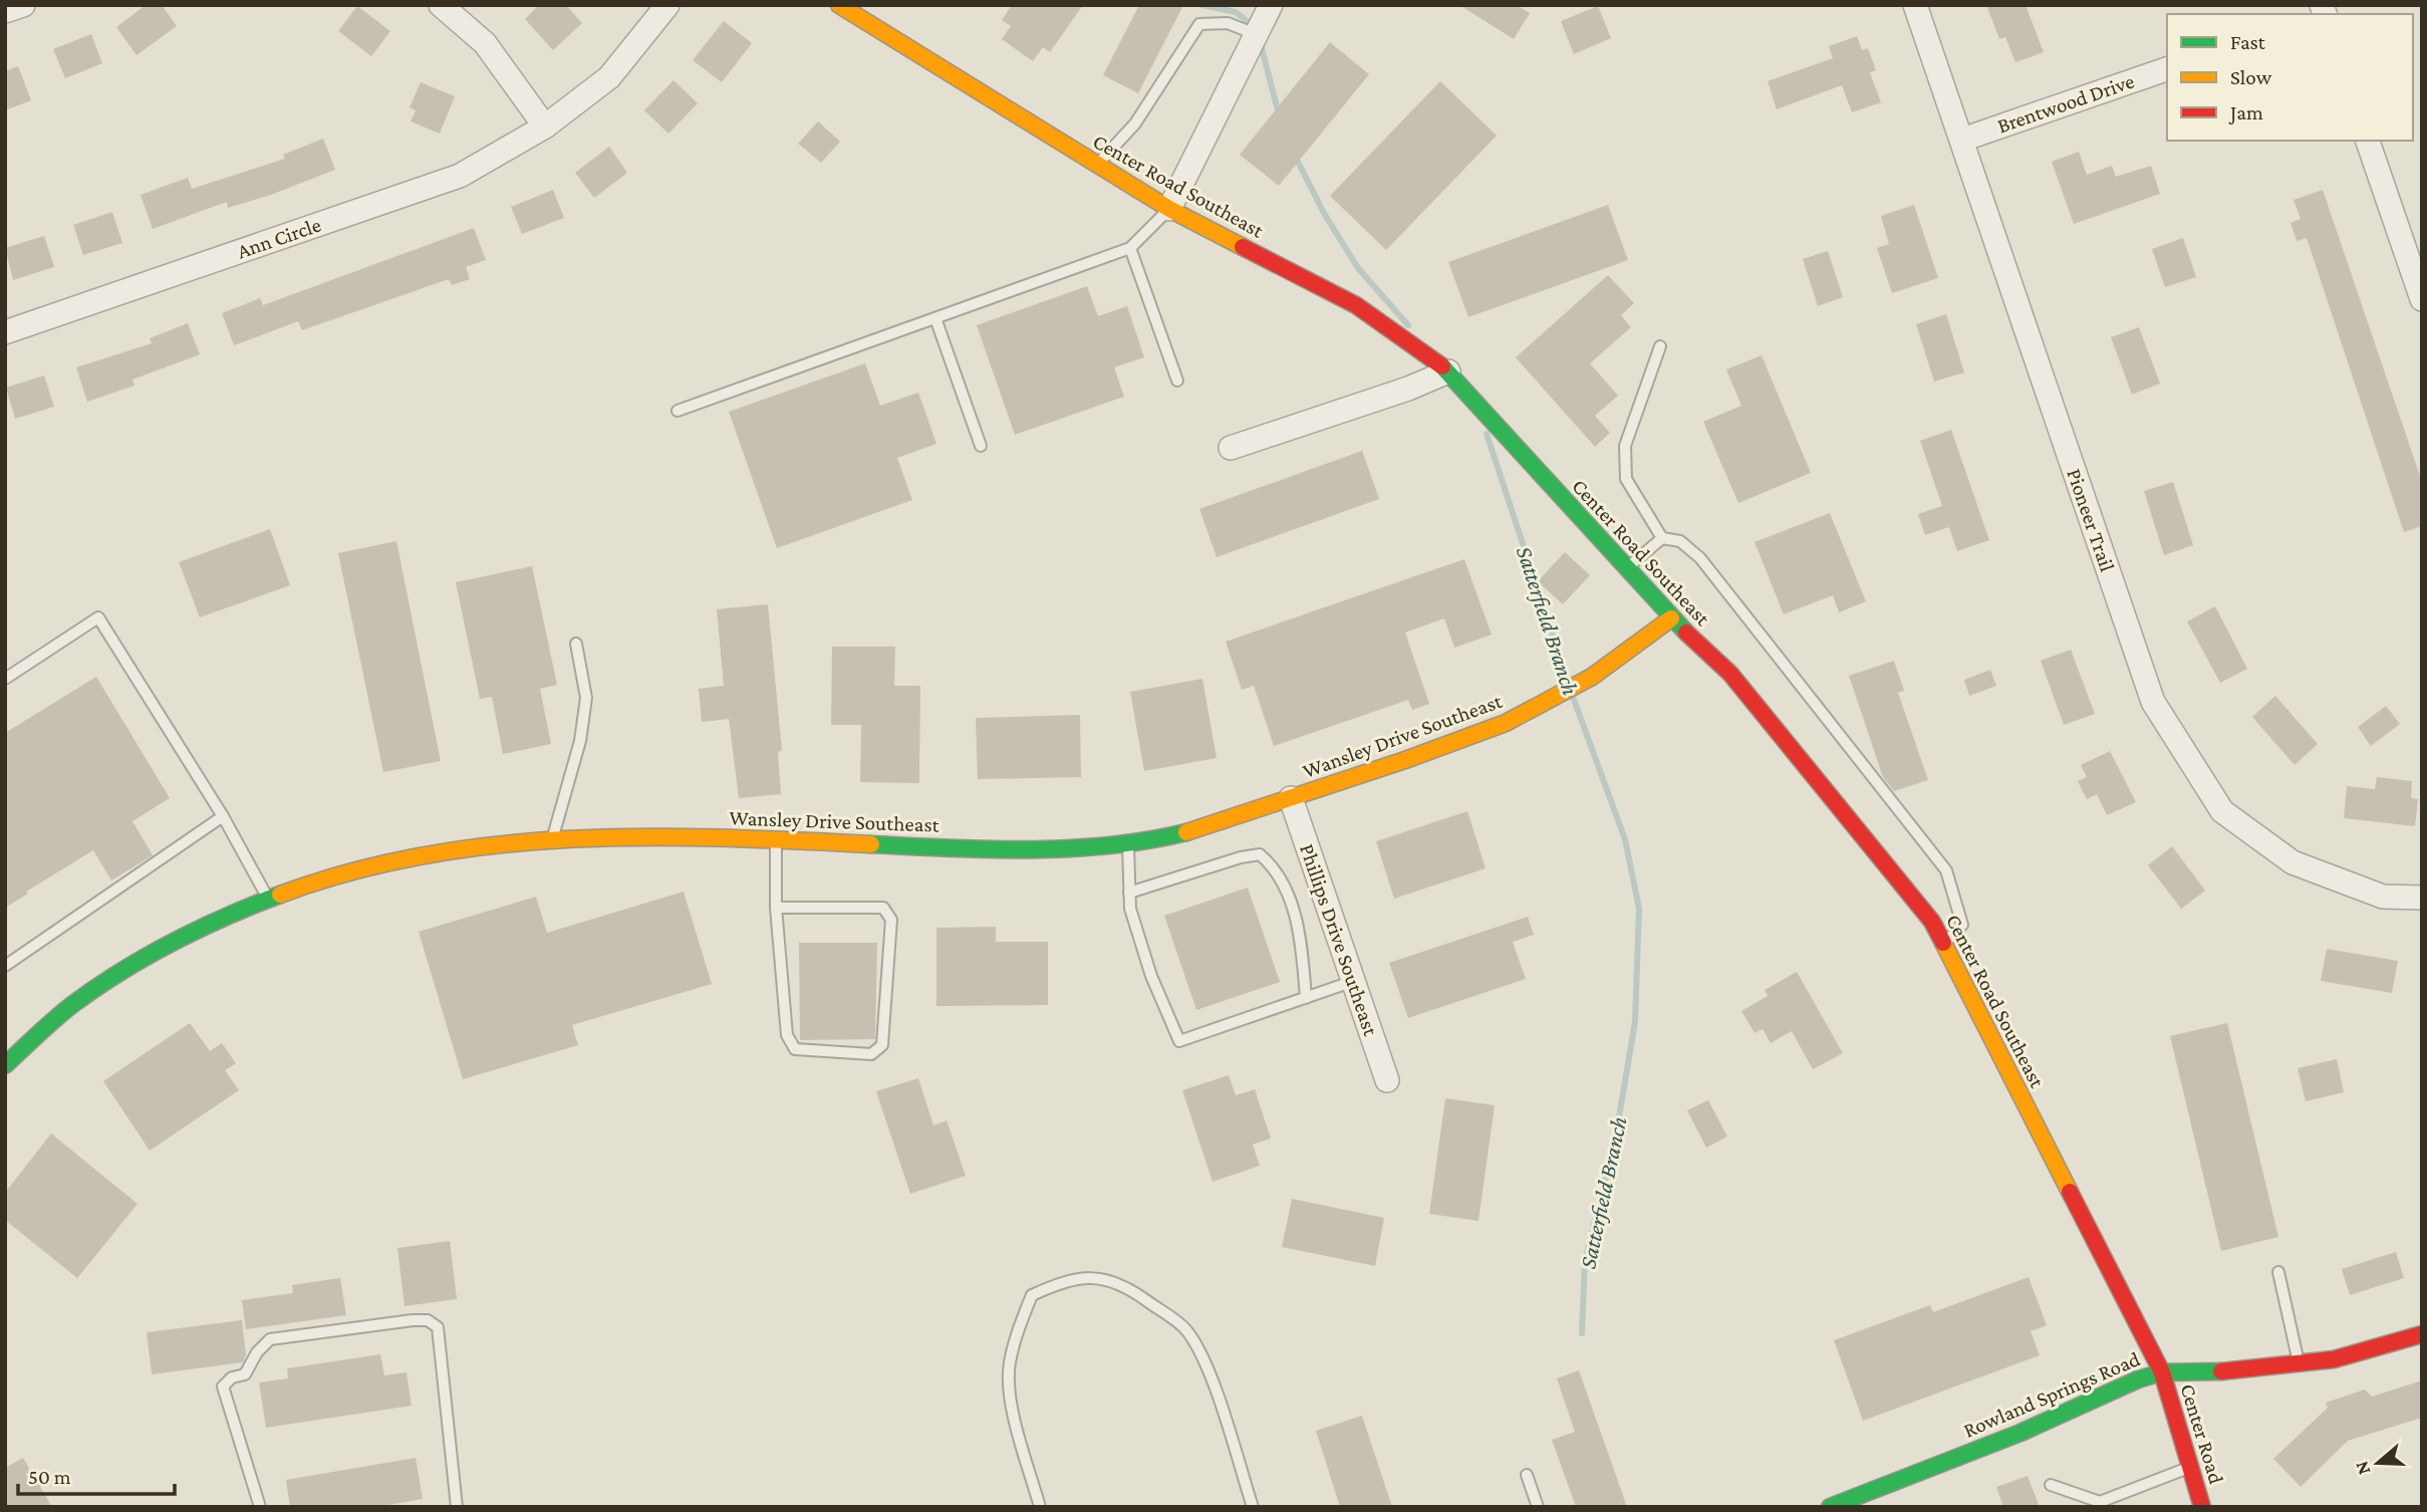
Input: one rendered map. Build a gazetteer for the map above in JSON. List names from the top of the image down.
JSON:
{
  "streets": {
    "street": [
      "Brentwood Drive",
      "Center Road Southeast",
      "Ann Circle",
      "Pioneer Trail",
      "Wansley Drive Southeast",
      "Phillips Drive Southeast",
      "Rowland Springs Road",
      "Center Road"
    ]
  },
  "crossings": [
    ["Brentwood Drive", "Pioneer Trail"],
    ["Center Road Southeast", "Wansley Drive Southeast"],
    ["Center Road Southeast", "Rowland Springs Road"],
    ["Center Road Southeast", "Center Road"],
    ["Wansley Drive Southeast", "Phillips Drive Southeast"],
    ["Rowland Springs Road", "Center Road"]
  ],
  "water": ["Satterfield Branch"],
  "legend": ["Fast", "Slow", "Jam"],
  "scale_bar": "50 m",
  "north": "left"
}
